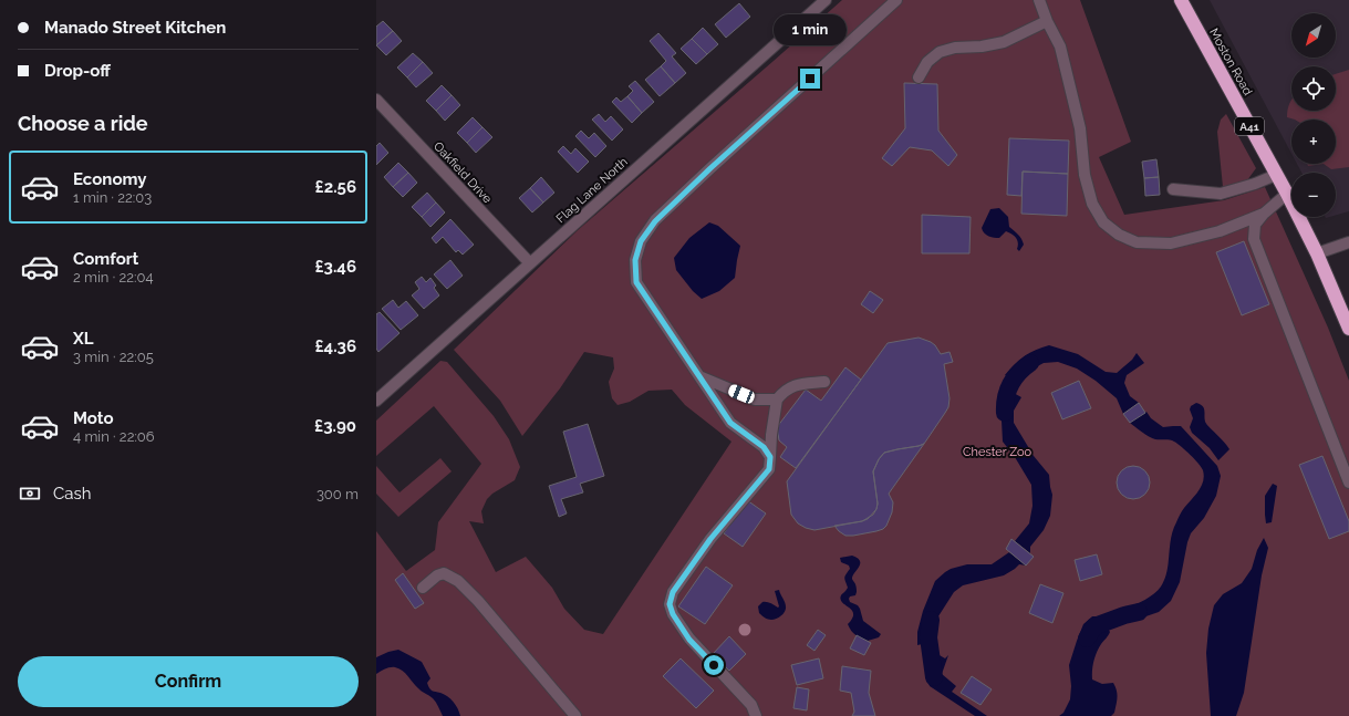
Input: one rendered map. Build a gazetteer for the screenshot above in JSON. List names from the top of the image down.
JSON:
{
  "streets": {
    "highway": ["Moston Road", "A41"],
    "street": ["Oakfield Drive", "Flag Lane North"]
  },
  "crossings": [
    ["Oakfield Drive", "Flag Lane North"]
  ],
  "parks": ["Chester Zoo"],
  "north": "bottom left",
  "page": {
    "banner": ["Manado Street Kitchen", "Drop-off"],
    "map_buttons": ["+", "−"],
    "bubble": "1 min",
    "heading": "Choose a ride",
    "list": [
      {
        "name": "Economy",
        "note": "1 min · 22:03",
        "value": "£2.56"
      },
      {
        "name": "Comfort",
        "note": "2 min · 22:04",
        "value": "£3.46"
      },
      {
        "name": "XL",
        "note": "3 min · 22:05",
        "value": "£4.36"
      },
      {
        "name": "Moto",
        "note": "4 min · 22:06",
        "value": "£3.90"
      }
    ],
    "pay": ["Cash", "300 m"],
    "buttons": "Confirm"
  }
}
